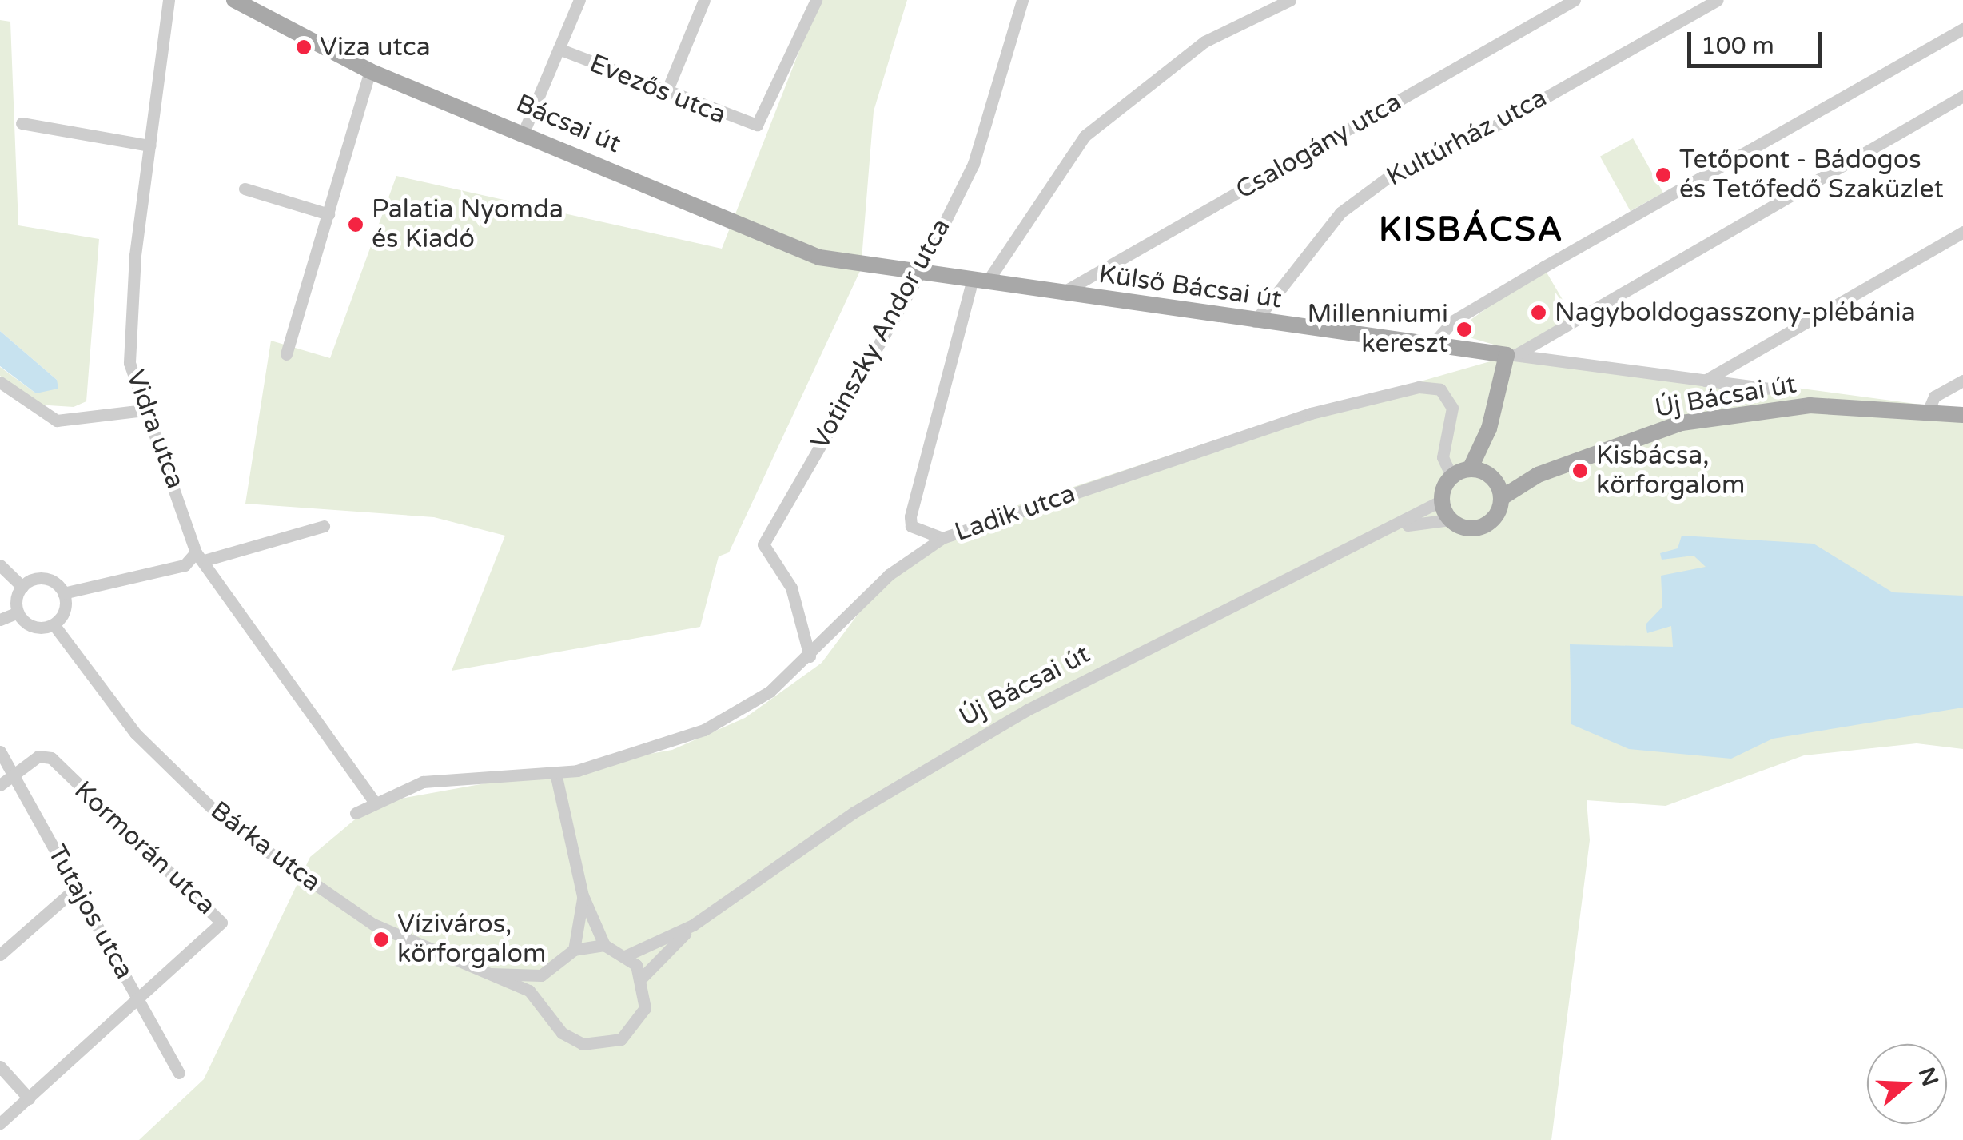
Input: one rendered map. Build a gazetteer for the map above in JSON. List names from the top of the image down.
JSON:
{
  "streets": {
    "main road": ["Bácsai út", "Külső Bácsai út", "Új Bácsai út"],
    "street": [
      "Evezős utca",
      "Kultúrház utca",
      "Csalogány utca",
      "Votinszky Andor utca",
      "Vidra utca",
      "Ladik utca",
      "Bárka utca",
      "Kormorán utca",
      "Tutajos utca"
    ]
  },
  "crossings": [
    ["Bácsai út", "Külső Bácsai út"],
    ["Kultúrház utca", "Külső Bácsai út"],
    ["Csalogány utca", "Külső Bácsai út"],
    ["Külső Bácsai út", "Votinszky Andor utca"],
    ["Votinszky Andor utca", "Ladik utca"],
    ["Új Bácsai út", "Ladik utca"],
    ["Vidra utca", "Ladik utca"],
    ["Kormorán utca", "Tutajos utca"]
  ],
  "districts": ["KISBÁCSA"],
  "places": [
    "Viza utca",
    "Tetőpont - Bádogos és Tetőfedő Szaküzlet",
    "Palatia Nyomda és Kiadó",
    "Nagyboldogasszony-plébánia",
    "Millenniumi kereszt",
    "Kisbácsa, körforgalom",
    "Víziváros, körforgalom"
  ],
  "scale_bar": "100 m",
  "north": "right"
}
